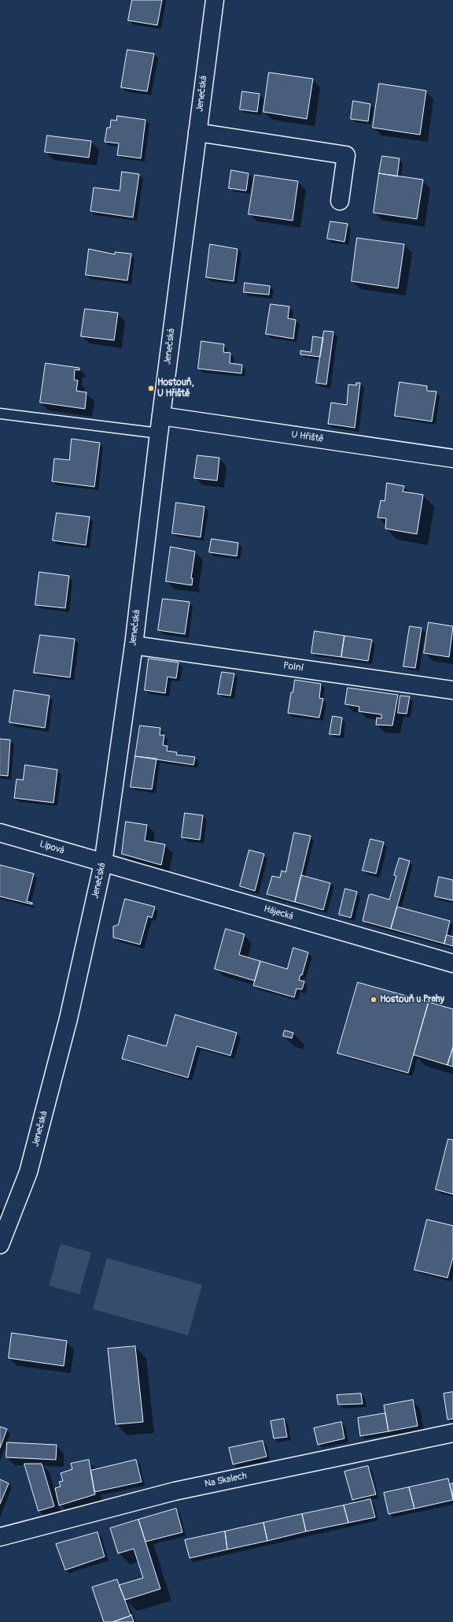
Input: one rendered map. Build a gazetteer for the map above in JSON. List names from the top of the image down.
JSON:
{
  "streets": {
    "street": [
      "Jenečská",
      "U Hřiště",
      "Polní",
      "Lipová",
      "Hájecká",
      "Na Skalech"
    ]
  },
  "crossings": [
    ["Jenečská", "U Hřiště"],
    ["Jenečská", "Polní"],
    ["Jenečská", "Lipová"],
    ["Jenečská", "Hájecká"],
    ["Lipová", "Hájecká"]
  ],
  "places": ["Hostouň, U Hřiště", "Hostouň u Prahy"]
}
